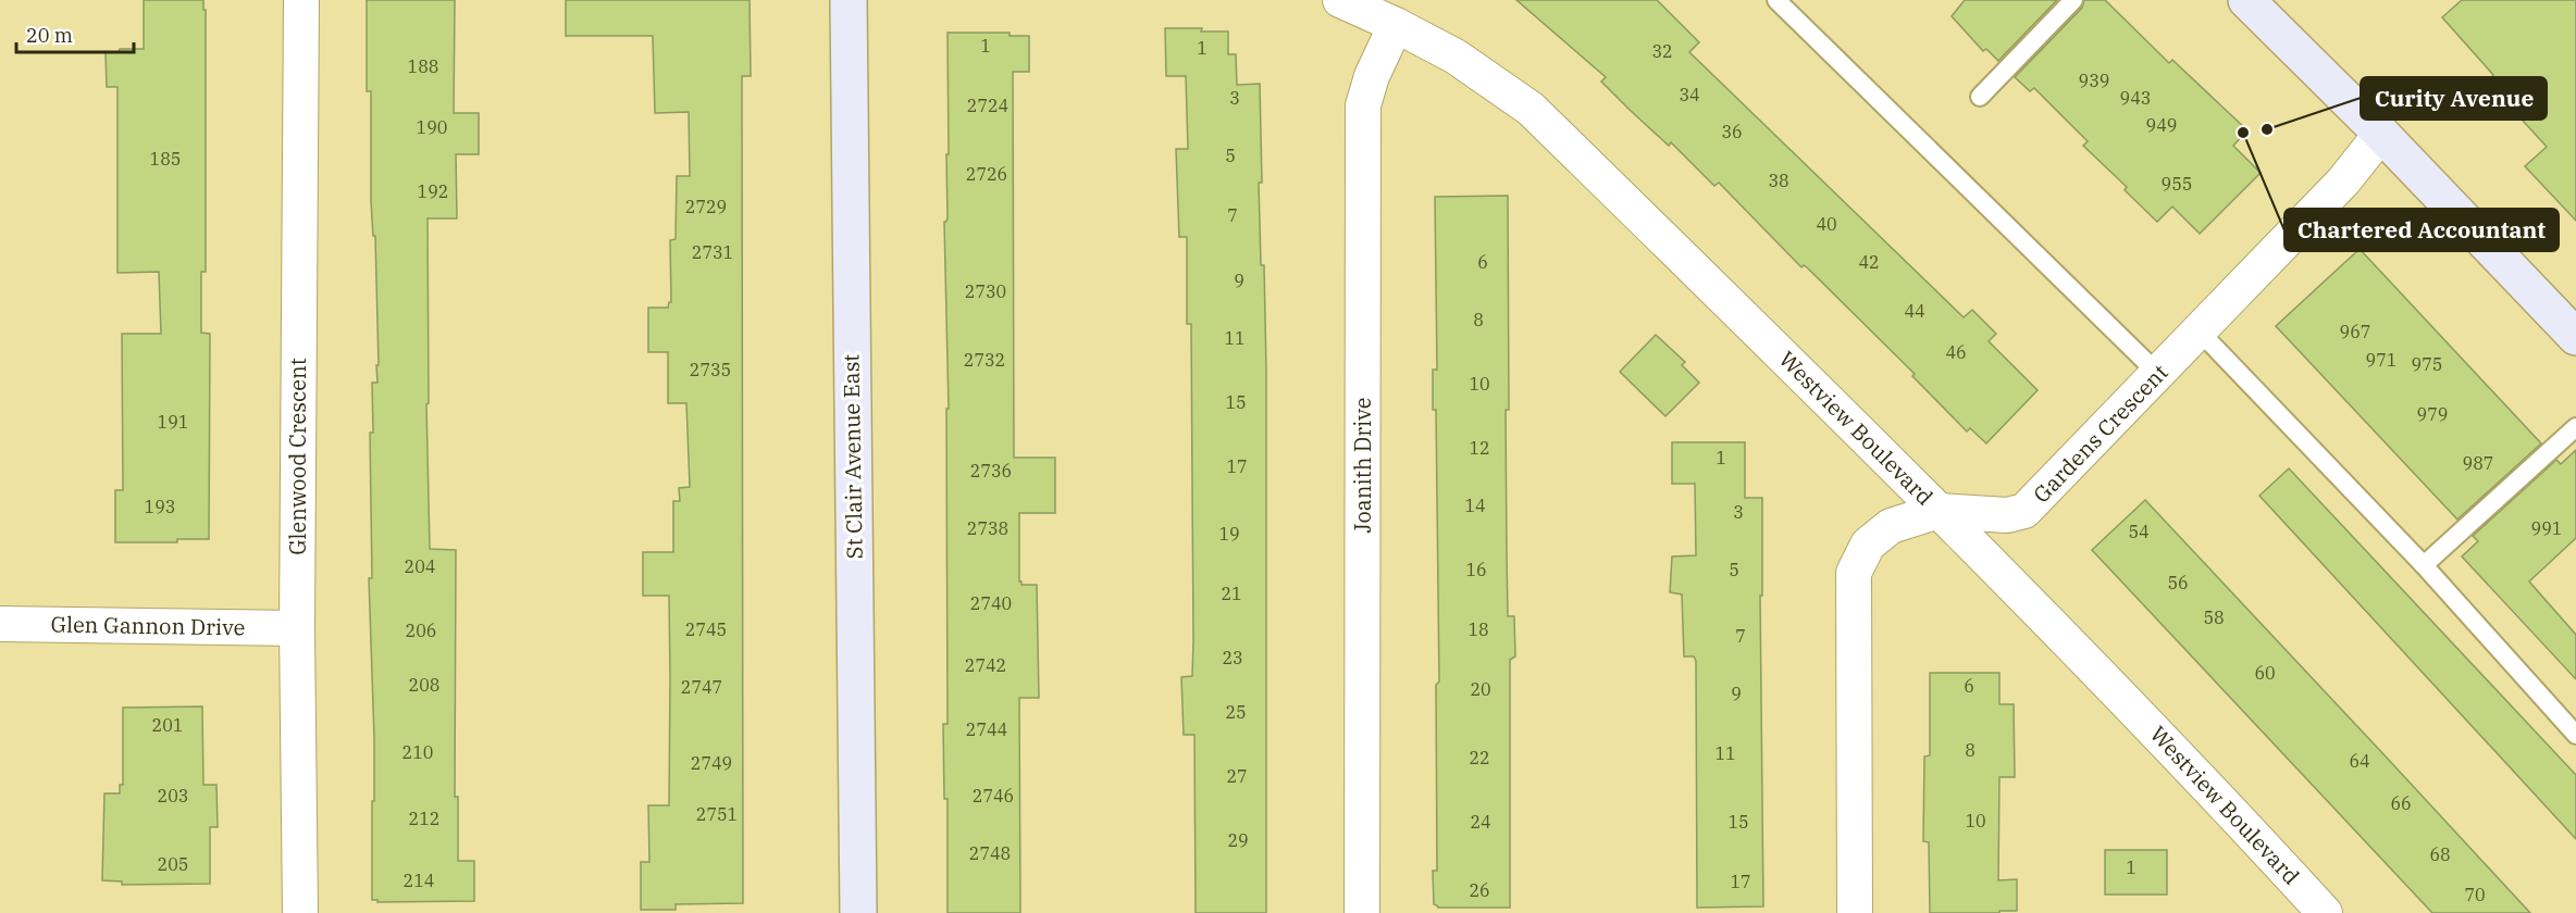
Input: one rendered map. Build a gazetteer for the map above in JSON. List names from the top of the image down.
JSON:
{
  "streets": {
    "main road": ["St Clair Avenue East"],
    "street": [
      "Westview Boulevard",
      "Gardens Crescent",
      "Glenwood Crescent",
      "Joanith Drive",
      "Glen Gannon Drive"
    ]
  },
  "crossings": [
    ["Westview Boulevard", "Gardens Crescent"],
    ["Westview Boulevard", "Joanith Drive"],
    ["Glenwood Crescent", "Glen Gannon Drive"]
  ],
  "places": ["Curity Avenue", "Chartered Accountant"],
  "house_numbers": [
    "1",
    "1",
    "32",
    "188",
    "939",
    "34",
    "3",
    "943",
    "2724",
    "949",
    "190",
    "36",
    "5",
    "185",
    "2726",
    "38",
    "955",
    "192",
    "2729",
    "7",
    "40",
    "2731",
    "6",
    "42",
    "9",
    "2730",
    "44",
    "8",
    "967",
    "11",
    "46",
    "2732",
    "971",
    "975",
    "2735",
    "10",
    "15",
    "979",
    "191",
    "12",
    "1",
    "987",
    "17",
    "2736",
    "14",
    "193",
    "3",
    "2738",
    "991",
    "54",
    "19",
    "204",
    "16",
    "5",
    "56",
    "21",
    "2740",
    "58",
    "2745",
    "18",
    "206",
    "7",
    "23",
    "2742",
    "60",
    "208",
    "6",
    "2747",
    "20",
    "9",
    "25",
    "201",
    "2744",
    "8",
    "210",
    "11",
    "22",
    "64",
    "2749",
    "27",
    "203",
    "2746",
    "66",
    "2751",
    "212",
    "10",
    "24",
    "15",
    "29",
    "2748",
    "68",
    "205",
    "1",
    "214",
    "17",
    "26",
    "70"
  ],
  "scale_bar": "20 m"
}
